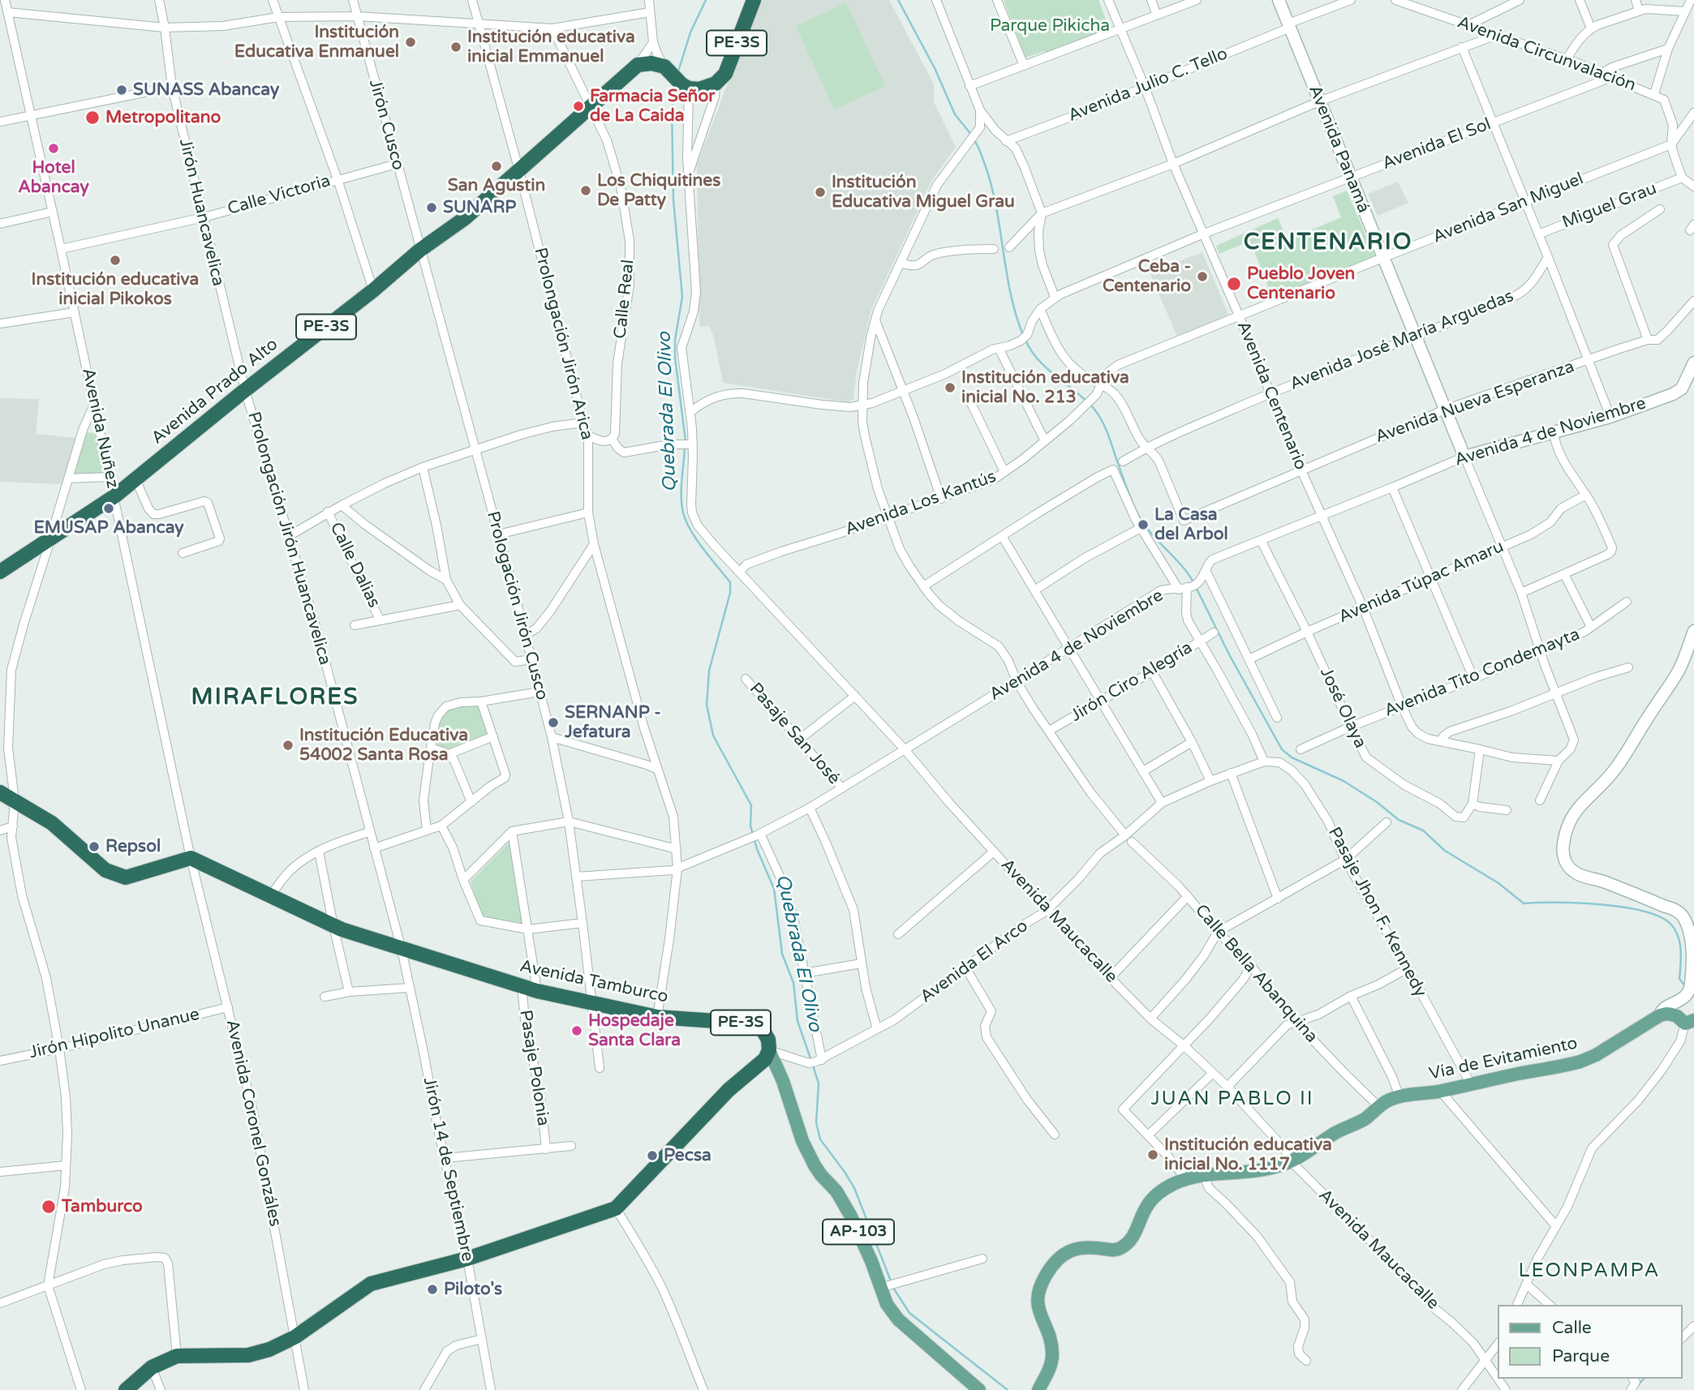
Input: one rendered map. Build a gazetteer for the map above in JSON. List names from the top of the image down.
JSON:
{
  "streets": {
    "highway": ["PE-3S", "Avenida Prado Alto", "Avenida Tamburco"],
    "main road": ["Vía de Evitamiento", "AP-103"],
    "street": [
      "Avenida Circunvalación",
      "Avenida Julio C. Tello",
      "Jirón Cusco",
      "Avenida El Sol",
      "Avenida Panamá",
      "Calle Victoria",
      "Miguel Grau",
      "Avenida San Miguel",
      "Jirón Huancavelica",
      "Calle Real",
      "Avenida José María Arguedas",
      "Prolongación Jirón Arica",
      "Avenida Centenario",
      "Avenida Nueva Esperanza",
      "Avenida Nuñez",
      "Avenida 4 de Noviembre",
      "Avenida Los Kantús",
      "Prolongación Jirón Huancavelica",
      "Calle Dalias",
      "Avenida Túpac Amaru",
      "Prologación Jirón Cusco",
      "Avenida Tito Condemayta",
      "Jirón Ciro Alegría",
      "José Olaya",
      "Pasaje San José",
      "Pasaje Jhon F. Kennedy",
      "Avenida Maucacalle",
      "Avenida El Arco",
      "Calle Bella Abanquina",
      "Jirón Hipolito Unanue",
      "Pasaje Polonia",
      "Avenida Coronel Gonzáles",
      "Jirón 14 de Septiembre"
    ]
  },
  "crossings": [
    ["PE-3S", "Avenida Tamburco"],
    ["PE-3S", "Avenida Coronel Gonzáles"],
    ["PE-3S", "Jirón 14 de Septiembre"],
    ["PE-3S", "AP-103"],
    ["Avenida Circunvalación", "Avenida El Sol"],
    ["Avenida Circunvalación", "Avenida San Miguel"],
    ["Avenida Julio C. Tello", "Avenida Panamá"],
    ["Avenida Julio C. Tello", "Avenida Centenario"],
    ["Jirón Cusco", "Calle Victoria"],
    ["Jirón Cusco", "Avenida Prado Alto"],
    ["Jirón Cusco", "Prologación Jirón Cusco"],
    ["Avenida El Sol", "Avenida Panamá"],
    ["Avenida El Sol", "Avenida Centenario"],
    ["Avenida Panamá", "Avenida San Miguel"],
    ["Avenida Panamá", "Avenida José María Arguedas"],
    ["Avenida Panamá", "Avenida Nueva Esperanza"],
    ["Avenida Panamá", "Avenida 4 de Noviembre"],
    ["Calle Victoria", "Jirón Huancavelica"],
    ["Calle Victoria", "Avenida Nuñez"],
    ["Avenida San Miguel", "Avenida Centenario"],
    ["Avenida San Miguel", "Avenida Los Kantús"],
    ["Jirón Huancavelica", "Avenida Prado Alto"],
    ["Jirón Huancavelica", "Prolongación Jirón Huancavelica"],
    ["Calle Real", "Avenida Prado Alto"],
    ["Avenida José María Arguedas", "Avenida Centenario"],
    ["Avenida José María Arguedas", "Avenida Nueva Esperanza"],
    ["Prolongación Jirón Arica", "Avenida Prado Alto"],
    ["Prolongación Jirón Arica", "Avenida 4 de Noviembre"],
    ["Prolongación Jirón Arica", "Avenida Tamburco"],
    ["Avenida Prado Alto", "Avenida Nuñez"],
    ["Avenida Prado Alto", "Prolongación Jirón Huancavelica"],
    ["Avenida Prado Alto", "Prologación Jirón Cusco"],
    ["Avenida Centenario", "Avenida Nueva Esperanza"],
    ["Avenida Centenario", "Avenida 4 de Noviembre"],
    ["Avenida Centenario", "Avenida Túpac Amaru"],
    ["Avenida Centenario", "Avenida Tito Condemayta"],
    ["Avenida Nuñez", "Avenida Tamburco"],
    ["Avenida Nuñez", "Avenida Coronel Gonzáles"],
    ["Avenida 4 de Noviembre", "Prologación Jirón Cusco"],
    ["Avenida 4 de Noviembre", "José Olaya"],
    ["Avenida 4 de Noviembre", "Pasaje San José"],
    ["Avenida 4 de Noviembre", "Avenida Maucacalle"],
    ["Avenida 4 de Noviembre", "Calle Bella Abanquina"],
    ["Avenida Los Kantús", "Avenida Maucacalle"],
    ["Avenida Los Kantús", "Calle Bella Abanquina"],
    ["Prolongación Jirón Huancavelica", "Avenida Tamburco"],
    ["Prolongación Jirón Huancavelica", "Jirón 14 de Septiembre"],
    ["Avenida Túpac Amaru", "José Olaya"],
    ["Prologación Jirón Cusco", "Avenida Tamburco"],
    ["Avenida Tito Condemayta", "José Olaya"],
    ["Jirón Ciro Alegría", "Calle Bella Abanquina"],
    ["Pasaje Jhon F. Kennedy", "Avenida El Arco"],
    ["Pasaje Jhon F. Kennedy", "Vía de Evitamiento"],
    ["Avenida Maucacalle", "Avenida El Arco"],
    ["Avenida Maucacalle", "Vía de Evitamiento"],
    ["Avenida El Arco", "Calle Bella Abanquina"],
    ["Calle Bella Abanquina", "Vía de Evitamiento"],
    ["Avenida Tamburco", "Pasaje Polonia"],
    ["Avenida Tamburco", "Avenida Coronel Gonzáles"],
    ["Avenida Tamburco", "Jirón 14 de Septiembre"],
    ["Avenida Tamburco", "AP-103"],
    ["Jirón Hipolito Unanue", "Avenida Coronel Gonzáles"],
    ["Pasaje Polonia", "Jirón 14 de Septiembre"]
  ],
  "districts": [
    "CENTENARIO",
    "MIRAFLORES",
    "JUAN PABLO II",
    "LEONPAMPA"
  ],
  "water": ["Quebrada El Olivo"],
  "parks": ["Parque Pikicha"],
  "places": [
    "Institución Educativa Enmanuel",
    "Institución educativa inicial Emmanuel",
    "SUNASS Abancay",
    "Farmacia Señor de La Caida",
    "Metropolitano",
    "Hotel Abancay",
    "San Agustin",
    "Los Chiquitines De Patty",
    "Institución Educativa Miguel Grau",
    "SUNARP",
    "Institución educativa inicial Pikokos",
    "Ceba - Centenario",
    "Pueblo Joven Centenario",
    "Institución educativa inicial No. 213",
    "EMUSAP Abancay",
    "La Casa del Arbol",
    "SERNANP - Jefatura",
    "Institución Educativa 54002 Santa Rosa",
    "Repsol",
    "Hospedaje Santa Clara",
    "Institución educativa inicial No. 1117",
    "Pecsa",
    "Tamburco",
    "Piloto's"
  ],
  "legend": ["Calle", "Parque"]
}
